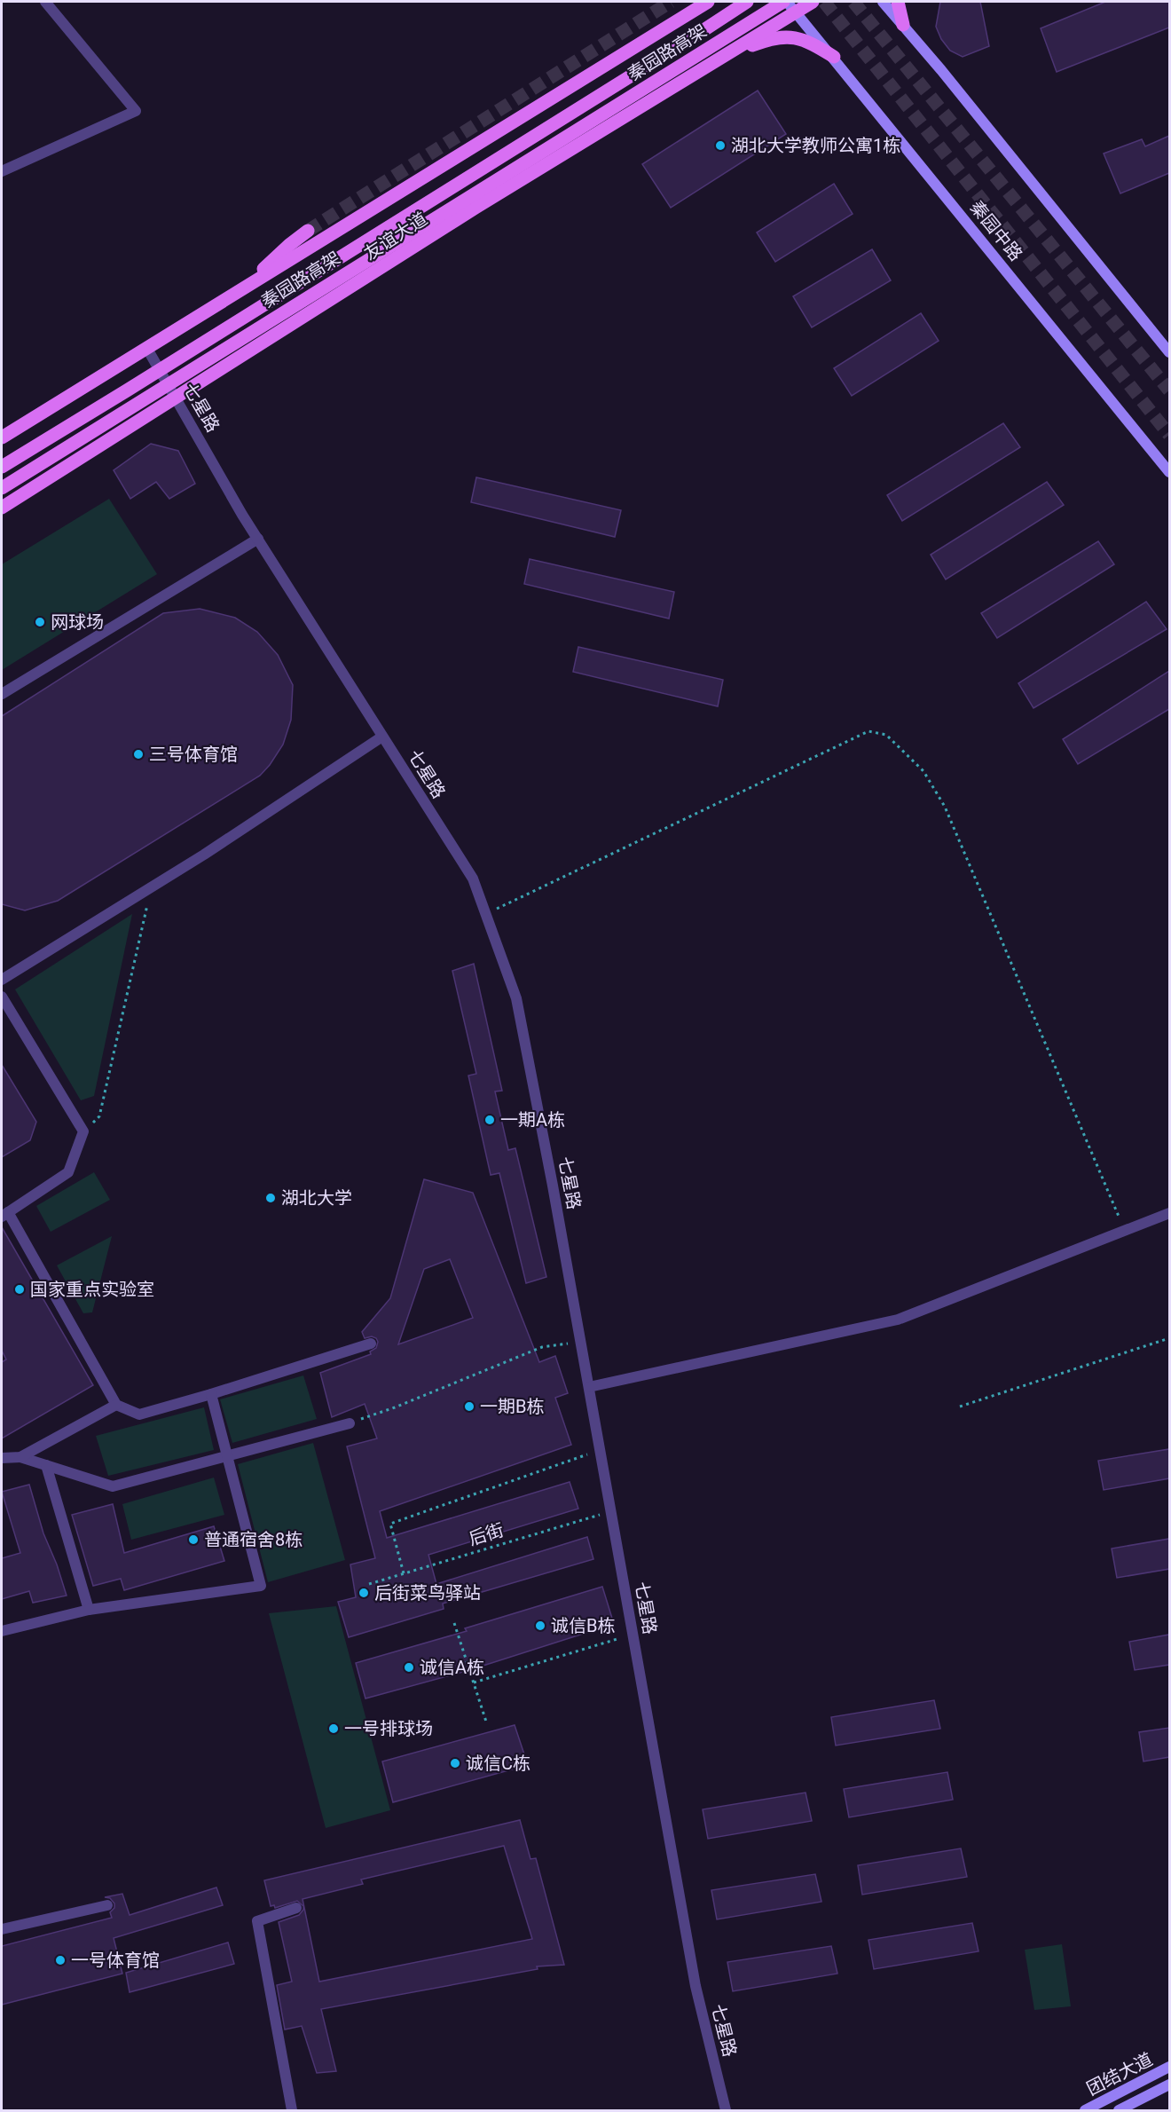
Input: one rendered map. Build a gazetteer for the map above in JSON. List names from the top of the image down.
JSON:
{
  "streets": {
    "main road": [
      "秦园路高架",
      "秦园中路",
      "友谊大道",
      "团结大道"
    ],
    "street": ["七星路"],
    "path": ["后街"]
  },
  "crossings": [
    ["秦园中路", "友谊大道"],
    ["友谊大道", "七星路"],
    ["七星路", "后街"]
  ],
  "places": [
    "湖北大学教师公寓1栋",
    "网球场",
    "三号体育馆",
    "一期A栋",
    "湖北大学",
    "国家重点实验室",
    "一期B栋",
    "普通宿舍8栋",
    "后街菜鸟驿站",
    "诚信B栋",
    "诚信A栋",
    "一号排球场",
    "诚信C栋",
    "一号体育馆"
  ]
}
